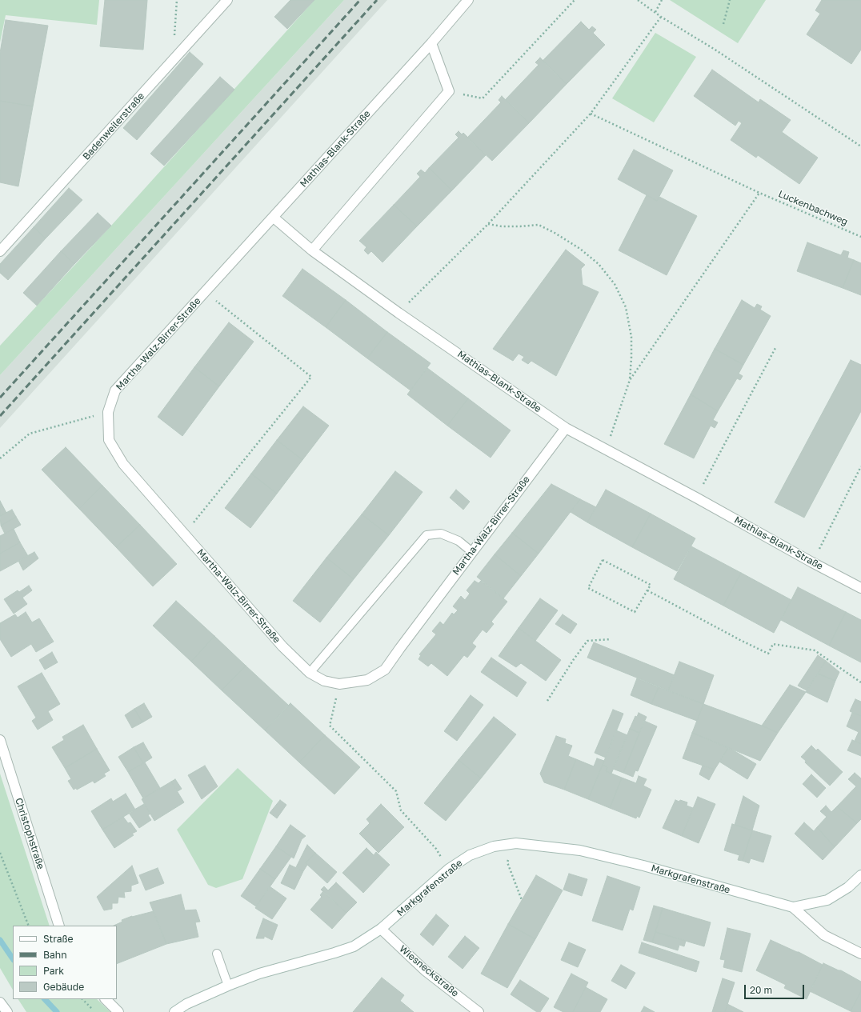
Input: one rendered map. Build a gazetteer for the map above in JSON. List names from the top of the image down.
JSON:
{
  "streets": {
    "street": [
      "Badenweilerstraße",
      "Mathias-Blank-Straße",
      "Martha-Walz-Birrer-Straße",
      "Christophstraße",
      "Markgrafenstraße",
      "Wiesneckstraße"
    ],
    "path": ["Luckenbachweg"]
  },
  "crossings": [
    ["Mathias-Blank-Straße", "Martha-Walz-Birrer-Straße"],
    ["Markgrafenstraße", "Wiesneckstraße"]
  ],
  "legend": [
    "Straße",
    "Bahn",
    "Park",
    "Gebäude"
  ],
  "scale_bar": "20 m"
}
